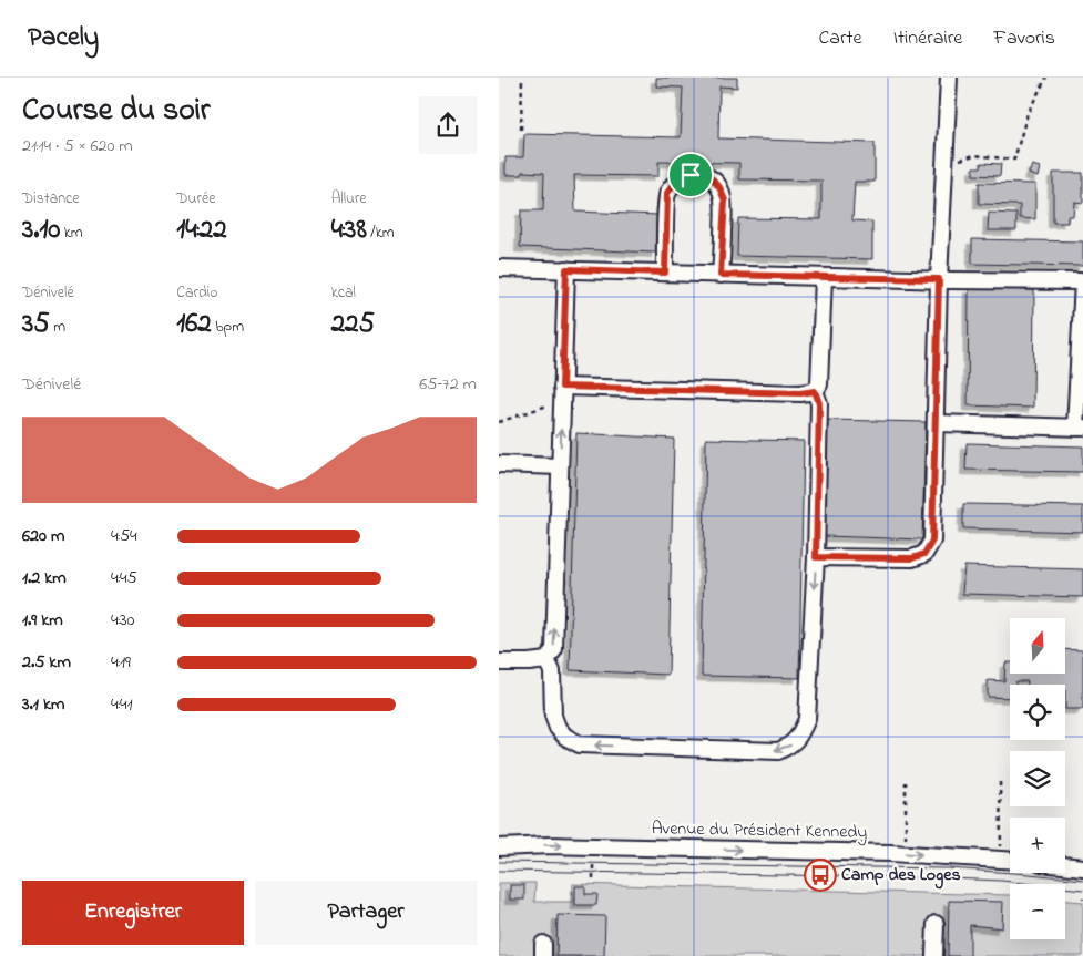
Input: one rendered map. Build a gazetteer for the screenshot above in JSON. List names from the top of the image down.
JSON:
{
  "streets": {
    "street": ["Avenue du Président Kennedy"]
  },
  "one_way": ["Avenue du Président Kennedy"],
  "places": {
    "bus stop": ["Camp des Loges"]
  },
  "north": "top",
  "page": {
    "header": "Pacely",
    "nav": ["Carte", "Itinéraire", "Favoris"],
    "heading": ["Course du soir", "21:14 · 5 × 620 m"],
    "stats": [
      ["Distance", "3.10 km"],
      ["Durée", "14:22"],
      ["Allure", "4:38 /km"],
      ["Dénivelé", "35 m"],
      ["Cardio", "162 bpm"],
      ["kcal", "225"]
    ],
    "chart": ["Dénivelé", "65–72 m"],
    "list": [
      {
        "name": "620 m",
        "note": "4:54"
      },
      {
        "name": "1.2 km",
        "note": "4:45"
      },
      {
        "name": "1.9 km",
        "note": "4:30"
      },
      {
        "name": "2.5 km",
        "note": "4:19"
      },
      {
        "name": "3.1 km",
        "note": "4:41"
      }
    ],
    "map_buttons": ["+", "−"],
    "buttons": ["Enregistrer", "Partager"]
  }
}
